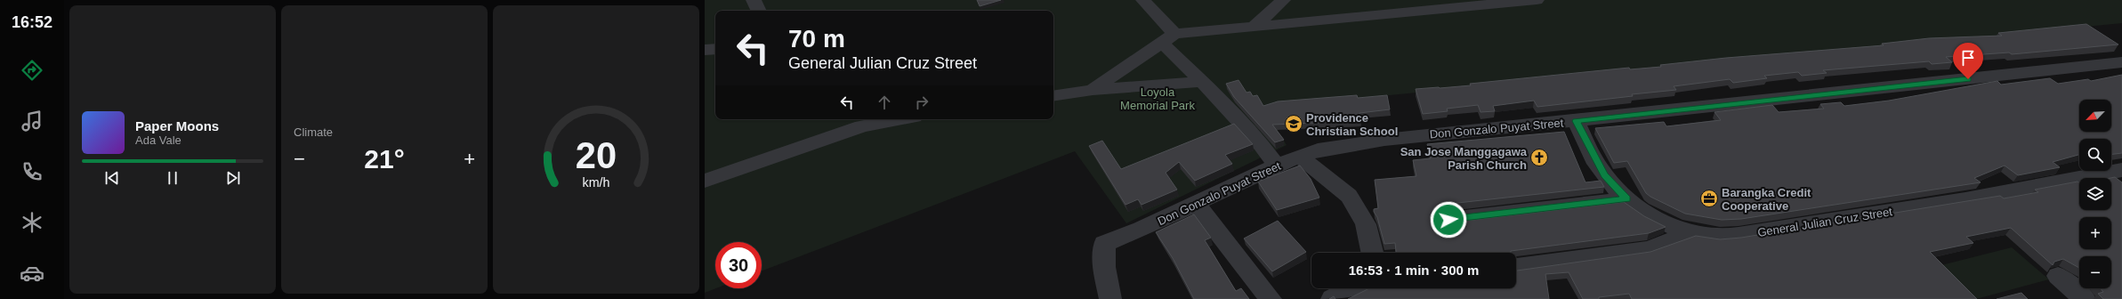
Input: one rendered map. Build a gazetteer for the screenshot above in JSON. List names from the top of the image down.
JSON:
{
  "streets": {
    "street": ["Don Gonzalo Puyat Street", "General Julian Cruz Street"]
  },
  "crossings": [
    ["Don Gonzalo Puyat Street", "General Julian Cruz Street"]
  ],
  "parks": ["Loyola Memorial Park"],
  "places": {
    "school or university": ["Providence Christian School"],
    "church": ["San Jose Manggagawa Parish Church"],
    "office": ["Barangka Credit Cooperative"]
  },
  "north": "bottom left",
  "page": {
    "tabs": "16:52",
    "tile": "Climate",
    "turn": ["70 m", "General Julian Cruz Street"],
    "map_buttons": ["+", "−"],
    "song": ["Paper Moons", "Ada Vale"],
    "heat": ["−", "21°", "+"],
    "limit": "30",
    "trip": "16:53 · 1 min · 300 m",
    "gauge": ["20", "km/h"]
  }
}
